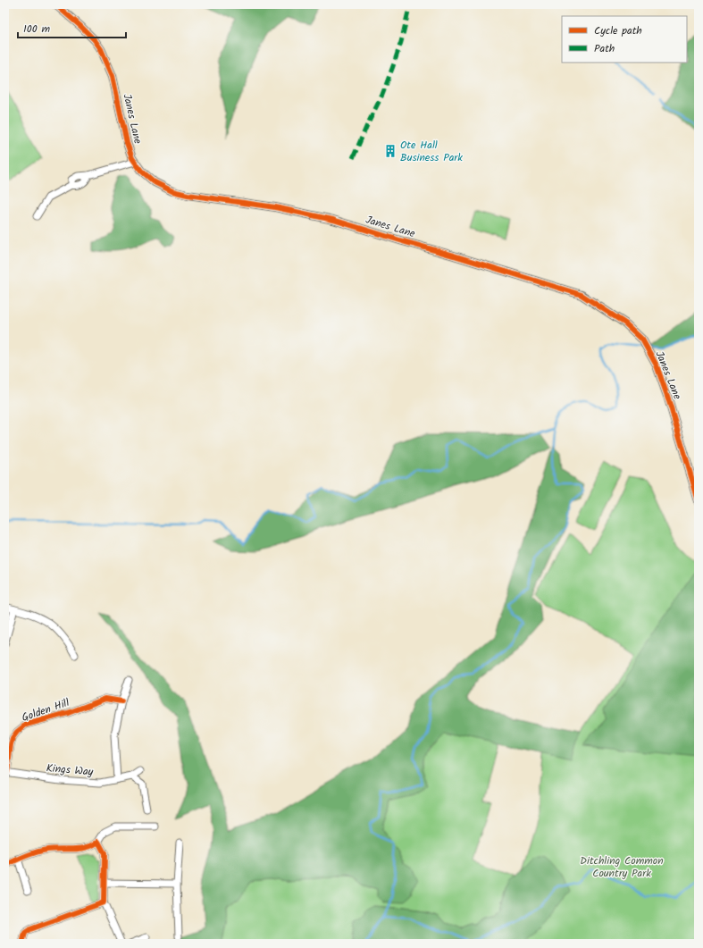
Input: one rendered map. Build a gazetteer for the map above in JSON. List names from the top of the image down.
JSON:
{
  "streets": {
    "street": ["Janes Lane", "Golden Hill", "Kings Way"]
  },
  "crossings": [
    ["Golden Hill", "Kings Way"]
  ],
  "parks": ["Ditchling Common Country Park"],
  "places": {
    "building": ["Ote Hall Business Park"]
  },
  "legend": ["Cycle path", "Path"],
  "scale_bar": "100 m"
}
